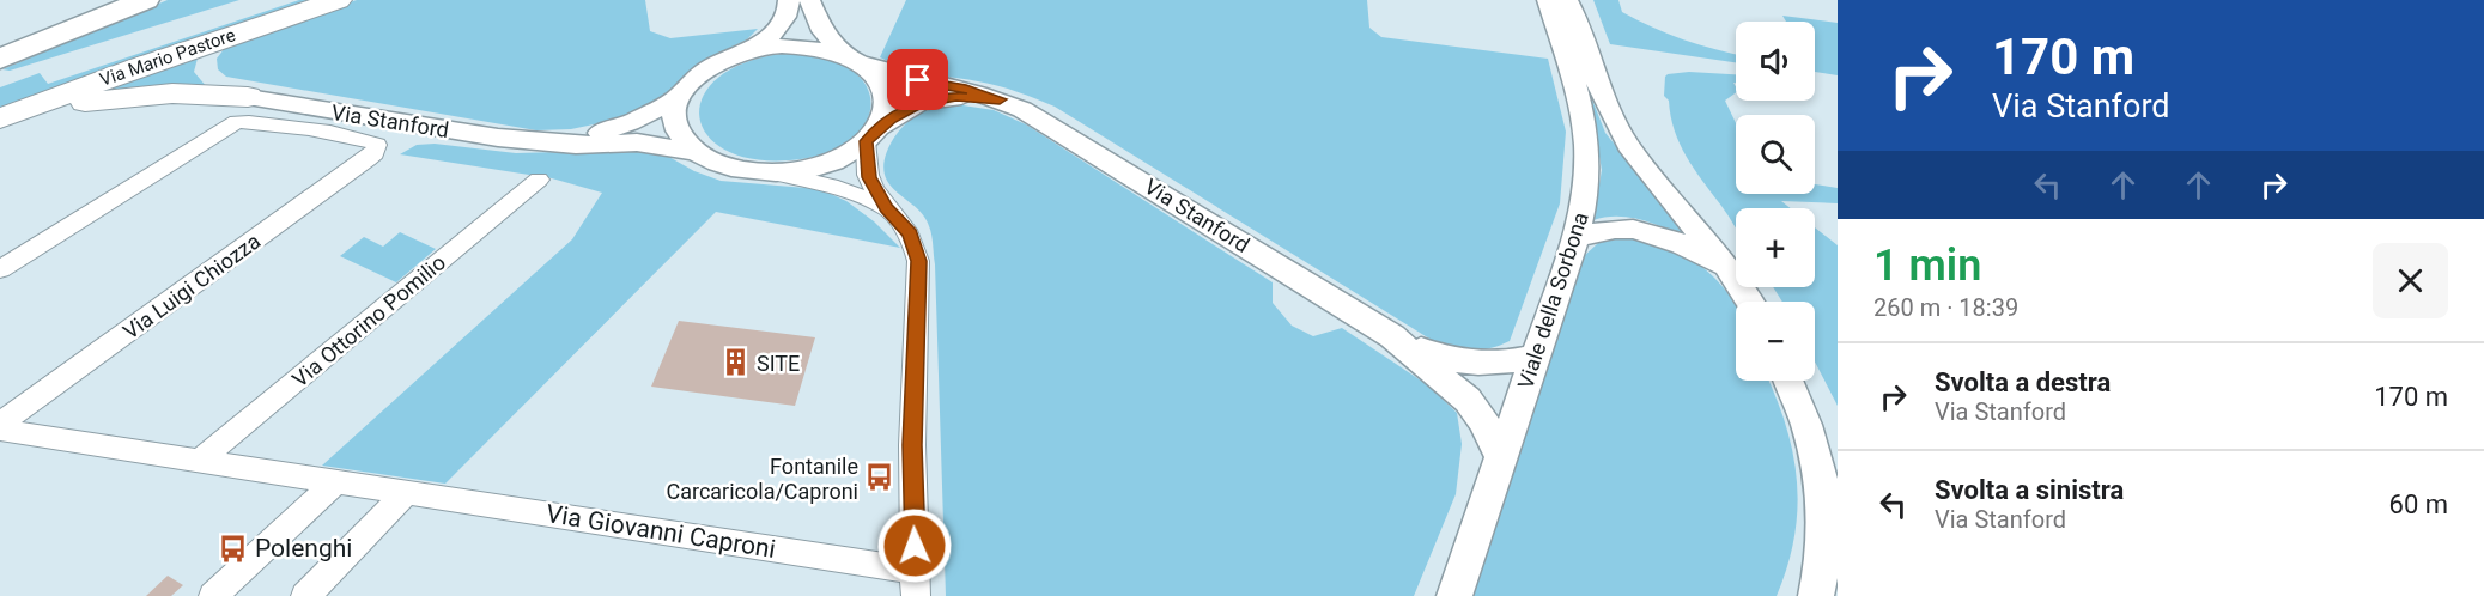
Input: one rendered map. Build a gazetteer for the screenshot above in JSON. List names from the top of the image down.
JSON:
{
  "streets": {
    "highway": ["Via Mario Pastore"],
    "street": [
      "Via Stanford",
      "Via Luigi Chiozza",
      "Viale della Sorbona",
      "Via Ottorino Pomilio",
      "Via Giovanni Caproni"
    ]
  },
  "crossings": [
    ["Via Stanford", "Via Luigi Chiozza"],
    ["Via Stanford", "Viale della Sorbona"]
  ],
  "places": {
    "building": ["SITE"],
    "bus stop": ["Fontanile Carcaricola/Caproni", "Polenghi"]
  },
  "page": {
    "turn": ["170 m", "Via Stanford"],
    "map_buttons": ["+", "−"],
    "heading": ["1 min", "260 m · 18:39"],
    "list": [
      {
        "name": "Svolta a destra",
        "note": "Via Stanford",
        "value": "170 m"
      },
      {
        "name": "Svolta a sinistra",
        "note": "Via Stanford",
        "value": "60 m"
      }
    ]
  }
}
